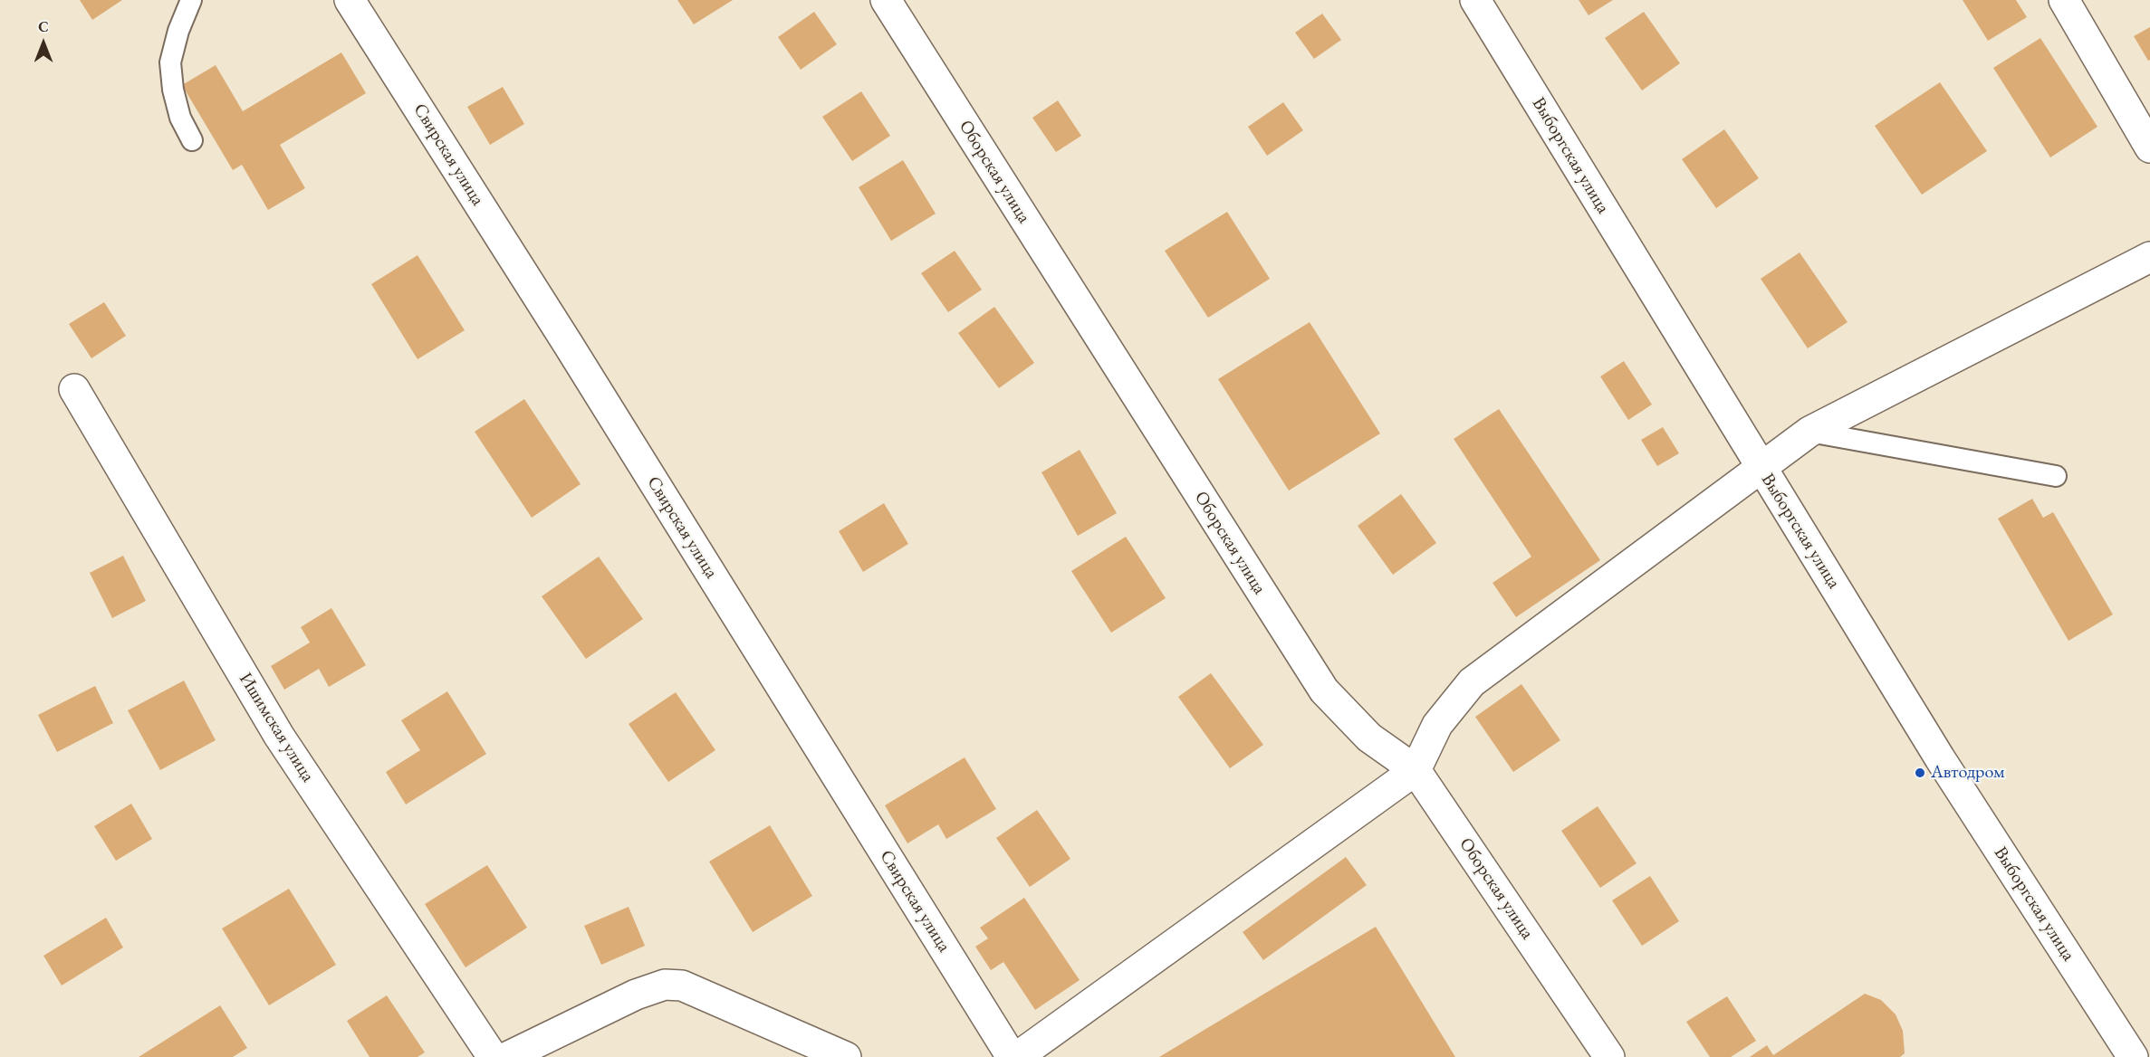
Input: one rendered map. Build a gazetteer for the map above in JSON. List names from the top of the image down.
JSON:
{
  "streets": {
    "street": [
      "Свирская улица",
      "Выборгская улица",
      "Оборская улица",
      "Ишимская улица"
    ]
  },
  "places": ["Автодром"],
  "north": "top"
}
